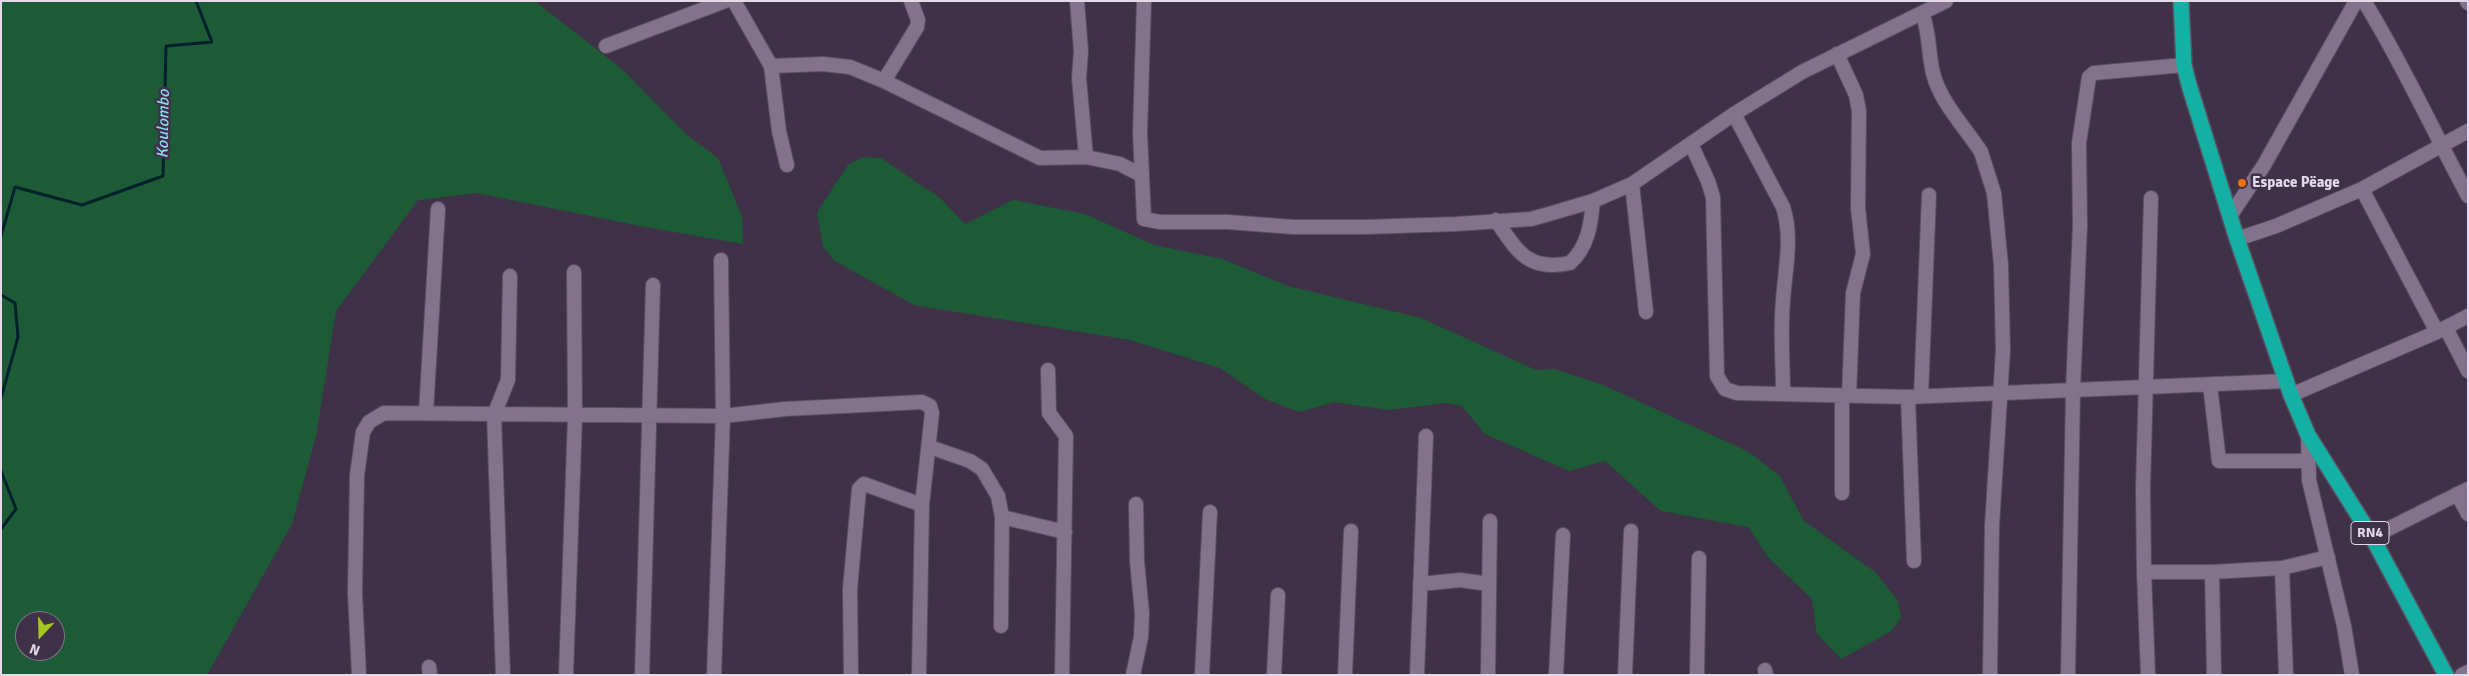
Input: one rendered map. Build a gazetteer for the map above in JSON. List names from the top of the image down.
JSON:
{
  "streets": {
    "highway": ["RN4"]
  },
  "water": ["Koulombo"],
  "places": ["Espace Pëage"],
  "north": "bottom"
}
